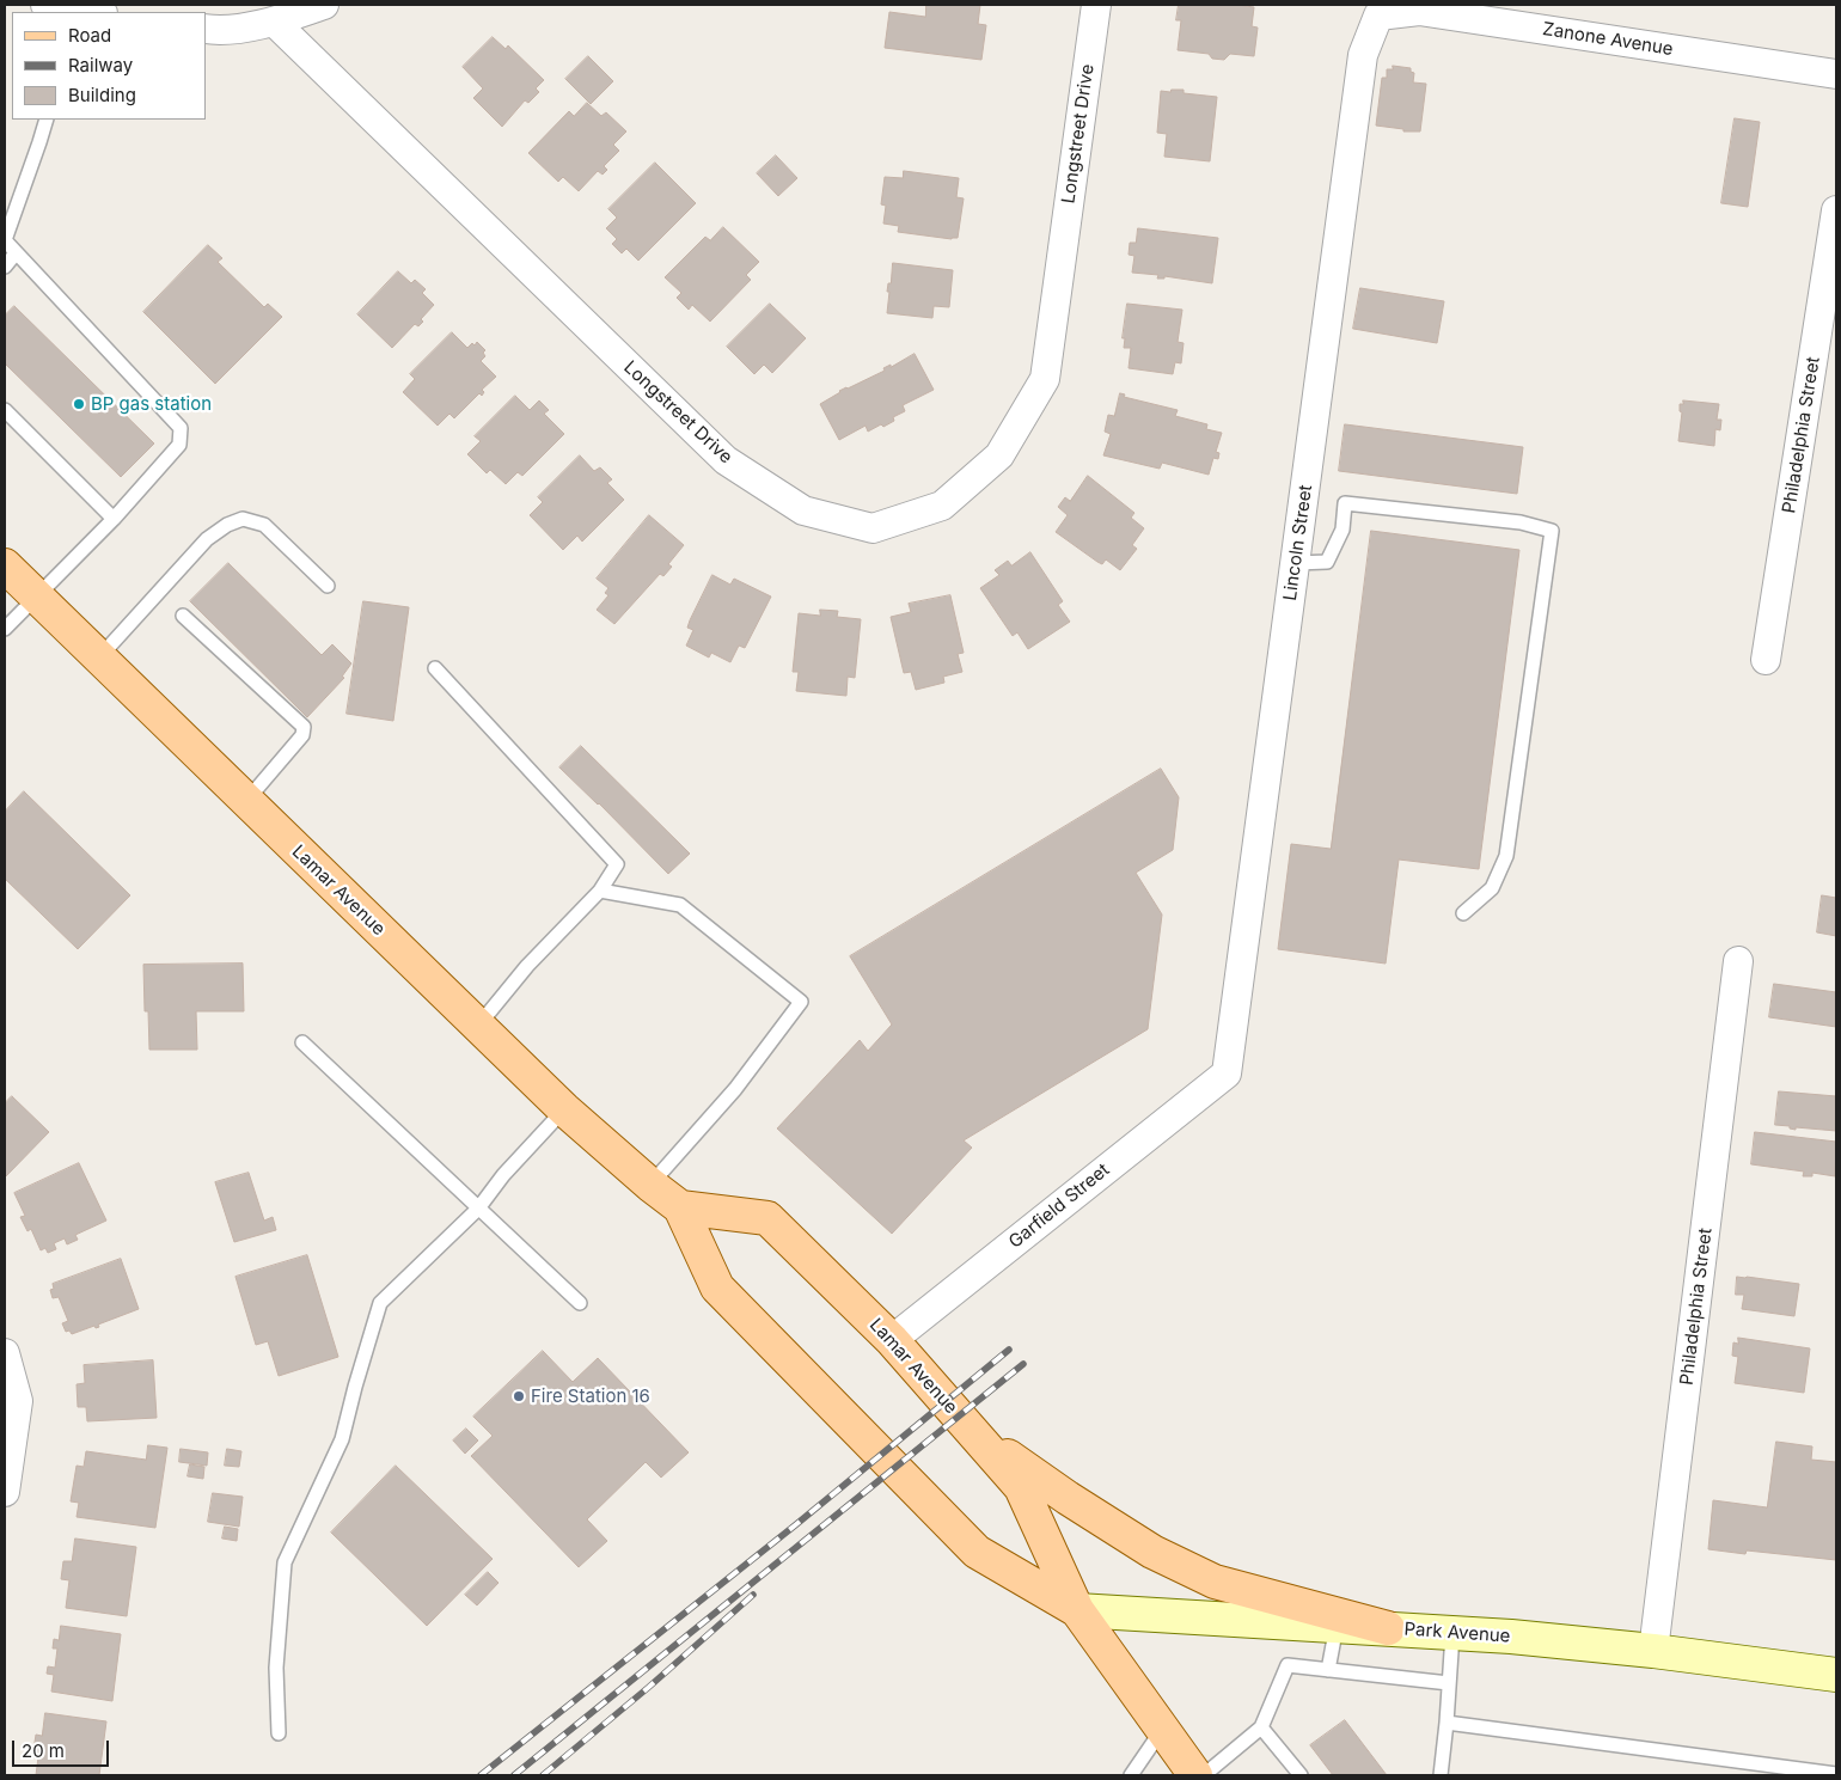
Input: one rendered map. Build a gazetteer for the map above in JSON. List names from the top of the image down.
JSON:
{
  "streets": {
    "main road": ["Lamar Avenue", "Park Avenue"],
    "street": [
      "Zanone Avenue",
      "Longstreet Drive",
      "Philadelphia Street",
      "Lincoln Street",
      "Garfield Street"
    ]
  },
  "crossings": [
    ["Zanone Avenue", "Lincoln Street"],
    ["Philadelphia Street", "Park Avenue"],
    ["Lincoln Street", "Garfield Street"],
    ["Lamar Avenue", "Garfield Street"],
    ["Lamar Avenue", "Park Avenue"]
  ],
  "places": ["BP gas station", "Fire Station 16"],
  "legend": ["Road", "Railway", "Building"],
  "scale_bar": "20 m"
}
